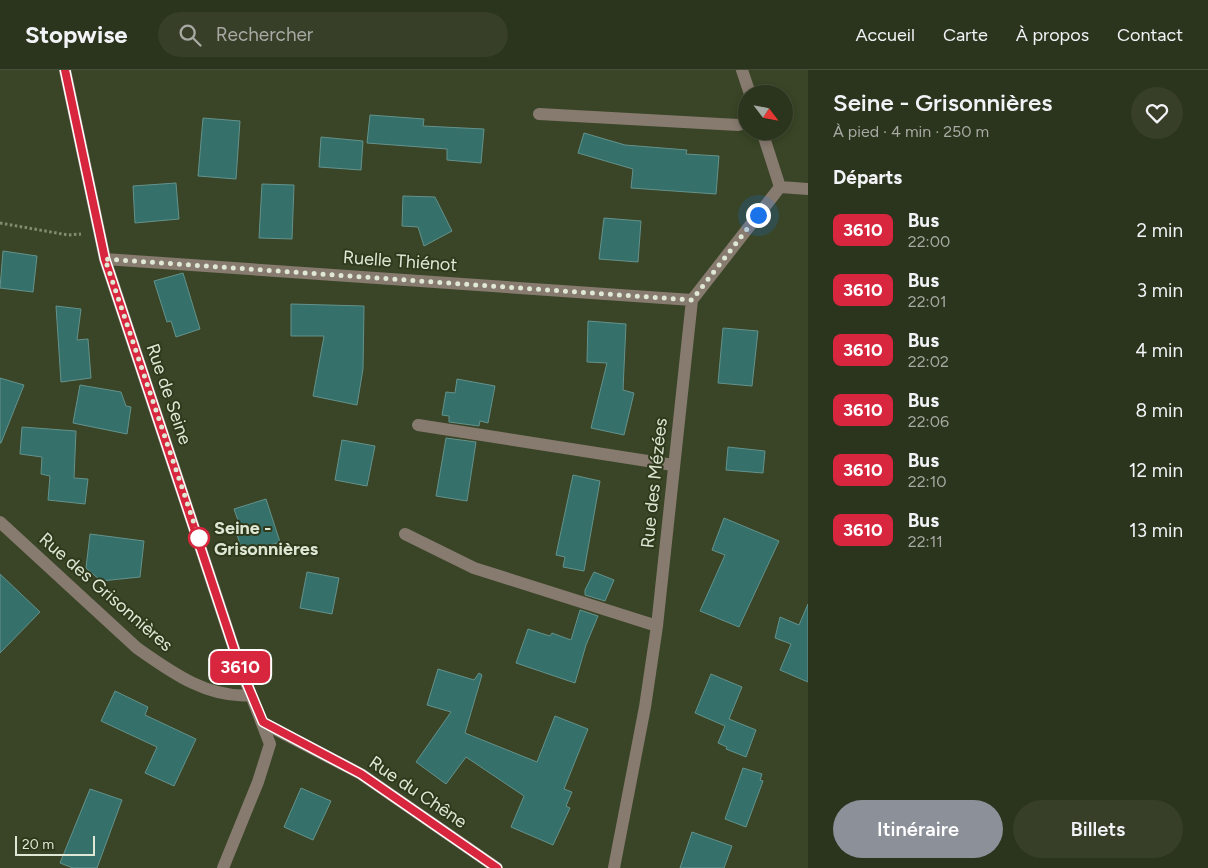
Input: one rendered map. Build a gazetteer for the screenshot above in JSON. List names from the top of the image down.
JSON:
{
  "streets": {
    "street": [
      "Ruelle Thiénot",
      "Rue de Seine",
      "Rue des Mézées",
      "Rue des Grisonnières",
      "Rue du Chêne"
    ]
  },
  "crossings": [
    ["Ruelle Thiénot", "Rue de Seine"],
    ["Ruelle Thiénot", "Rue des Mézées"],
    ["Rue de Seine", "Rue des Grisonnières"],
    ["Rue de Seine", "Rue du Chêne"]
  ],
  "places": ["Seine - Grisonnières"],
  "lines": ["bus line 3610"],
  "scale_bar": "20 m",
  "north": "bottom right",
  "page": {
    "header": "Stopwise",
    "search": "Rechercher",
    "nav": [
      "Accueil",
      "Carte",
      "À propos",
      "Contact"
    ],
    "on_map": "3610",
    "heading": [
      ["Seine - Grisonnières", "À pied · 4 min · 250 m"],
      "Départs"
    ],
    "list": [
      {
        "mark": "3610",
        "name": "Bus",
        "note": "22:00",
        "value": "2 min"
      },
      {
        "mark": "3610",
        "name": "Bus",
        "note": "22:01",
        "value": "3 min"
      },
      {
        "mark": "3610",
        "name": "Bus",
        "note": "22:02",
        "value": "4 min"
      },
      {
        "mark": "3610",
        "name": "Bus",
        "note": "22:06",
        "value": "8 min"
      },
      {
        "mark": "3610",
        "name": "Bus",
        "note": "22:10",
        "value": "12 min"
      },
      {
        "mark": "3610",
        "name": "Bus",
        "note": "22:11",
        "value": "13 min"
      }
    ],
    "buttons": ["Itinéraire", "Billets"],
    "scale": "20 m"
  }
}
